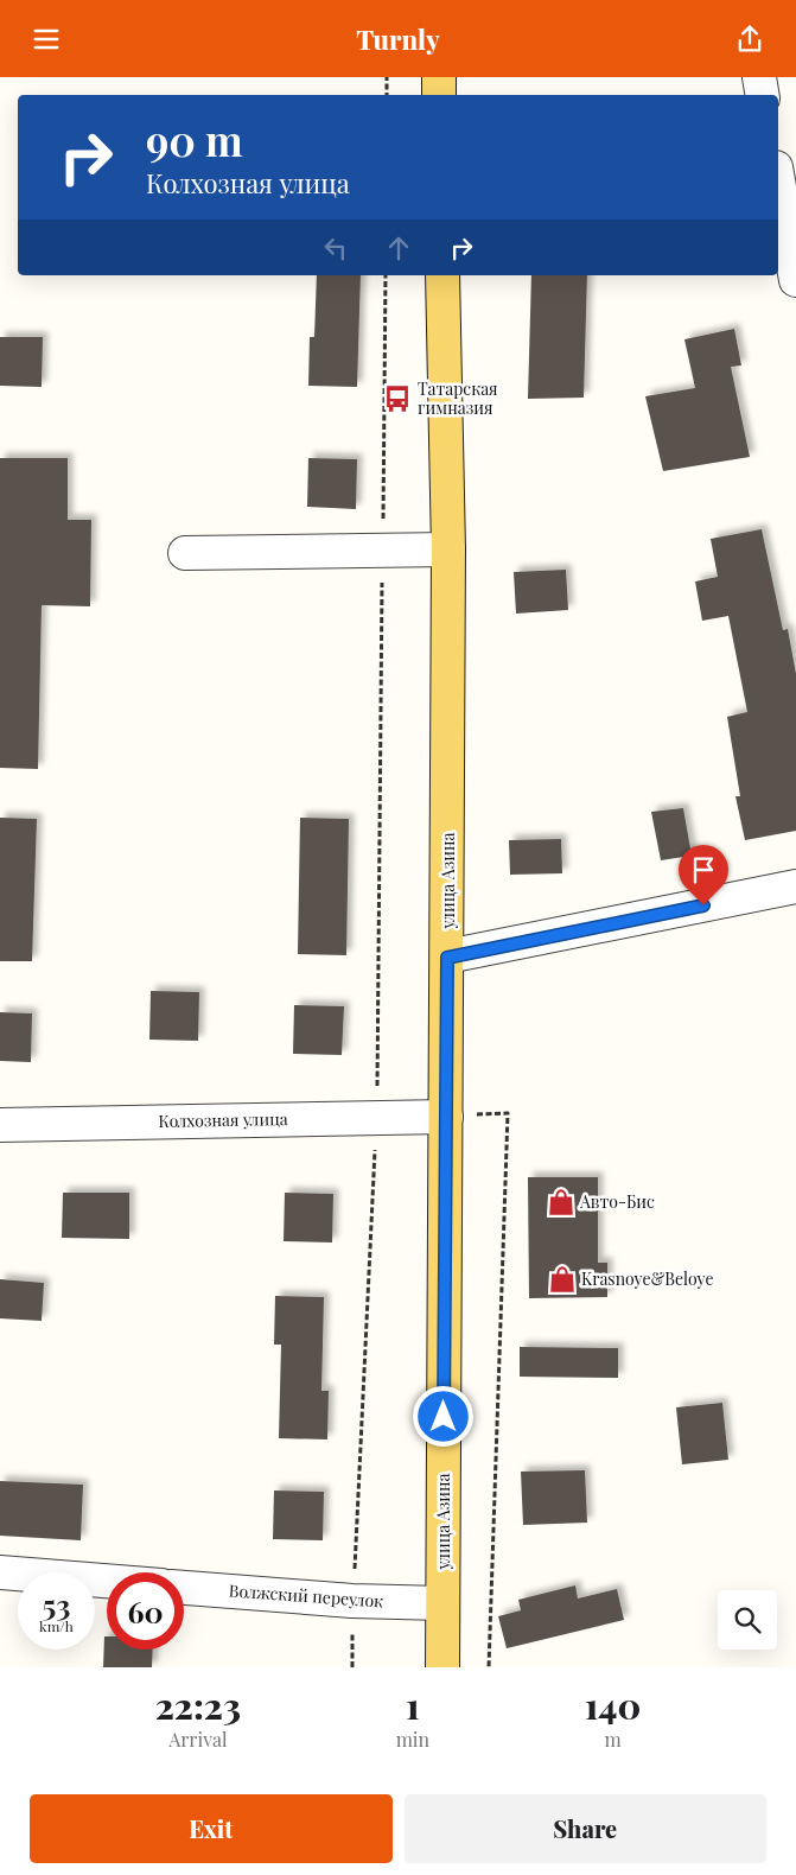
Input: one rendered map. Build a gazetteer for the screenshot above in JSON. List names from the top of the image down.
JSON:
{
  "streets": {
    "main road": ["улица Азина"],
    "street": ["Колхозная улица", "Волжский переулок"]
  },
  "crossings": [
    ["улица Азина", "Колхозная улица"],
    ["улица Азина", "Волжский переулок"]
  ],
  "places": {
    "bus stop": ["Татарская гимназия"],
    "shop": ["Авто-Бис", "Krasnoye&Beloye"]
  },
  "page": {
    "header": "Turnly",
    "turn": ["90 m", "Колхозная улица"],
    "speed": "53 km/h",
    "limit": "60",
    "eta": [
      "22:23",
      "Arrival",
      "1",
      "min",
      "140",
      "m"
    ],
    "buttons": ["Exit", "Share"]
  }
}
